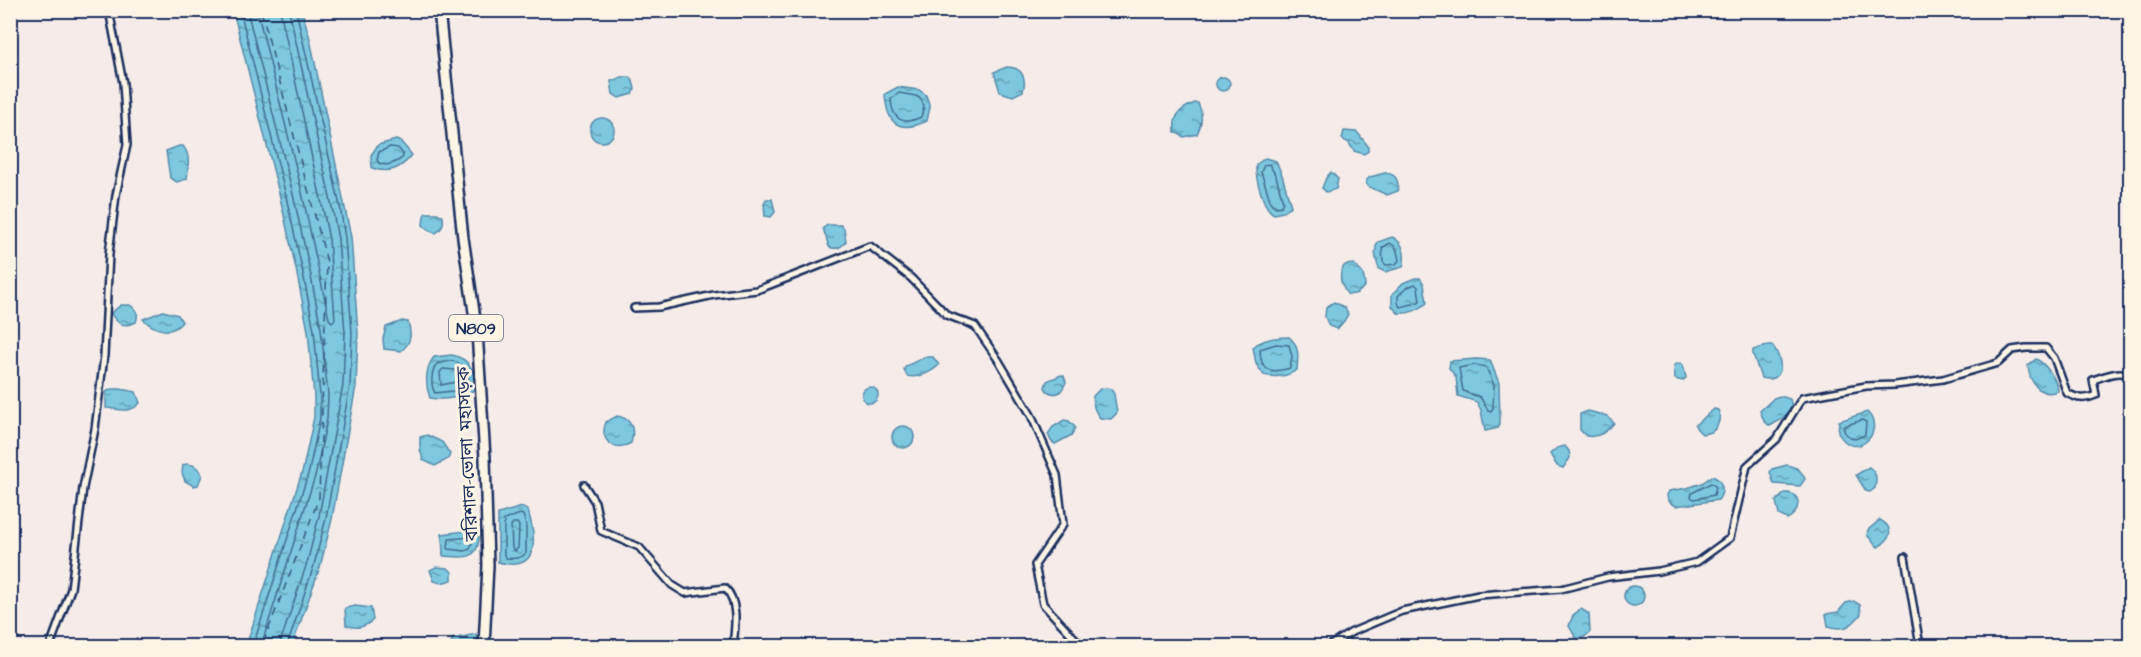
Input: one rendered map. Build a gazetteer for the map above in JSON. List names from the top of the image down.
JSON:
{
  "streets": {
    "highway": ["N809", "বরিশাল-ভোলা মহাসড়ক"]
  }
}
